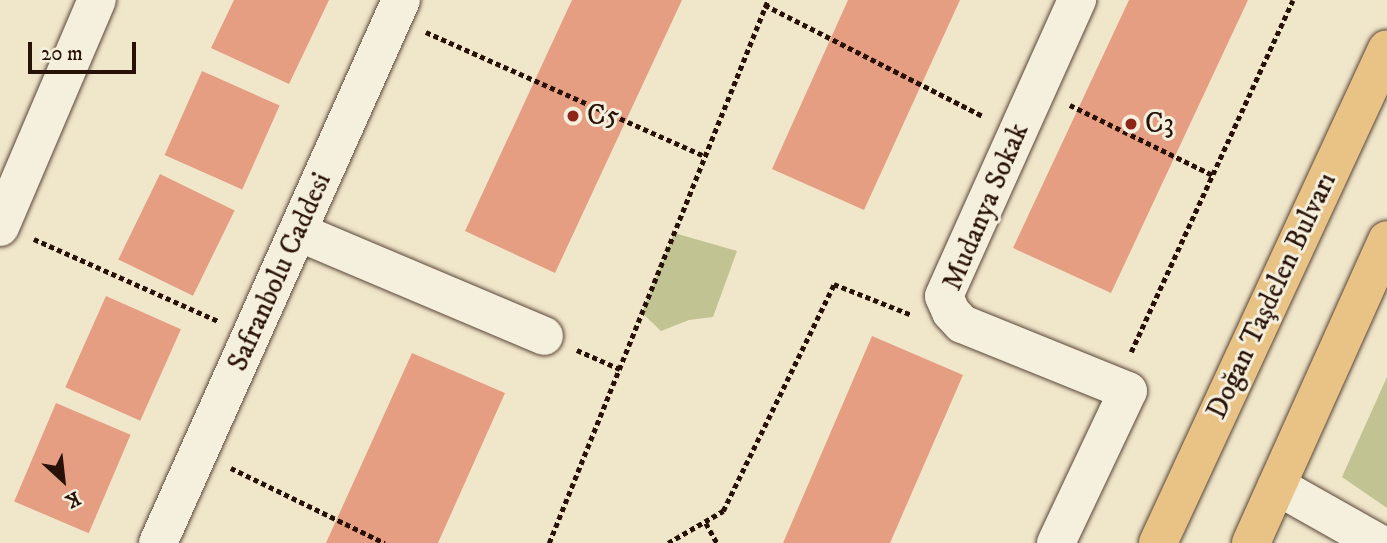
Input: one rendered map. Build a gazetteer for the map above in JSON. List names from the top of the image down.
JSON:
{
  "streets": {
    "main road": ["Doğan Taşdelen Bulvarı"],
    "street": ["Mudanya Sokak", "Safranbolu Caddesi"]
  },
  "places": ["C5", "C3"],
  "scale_bar": "20 m",
  "north": "bottom right"
}
